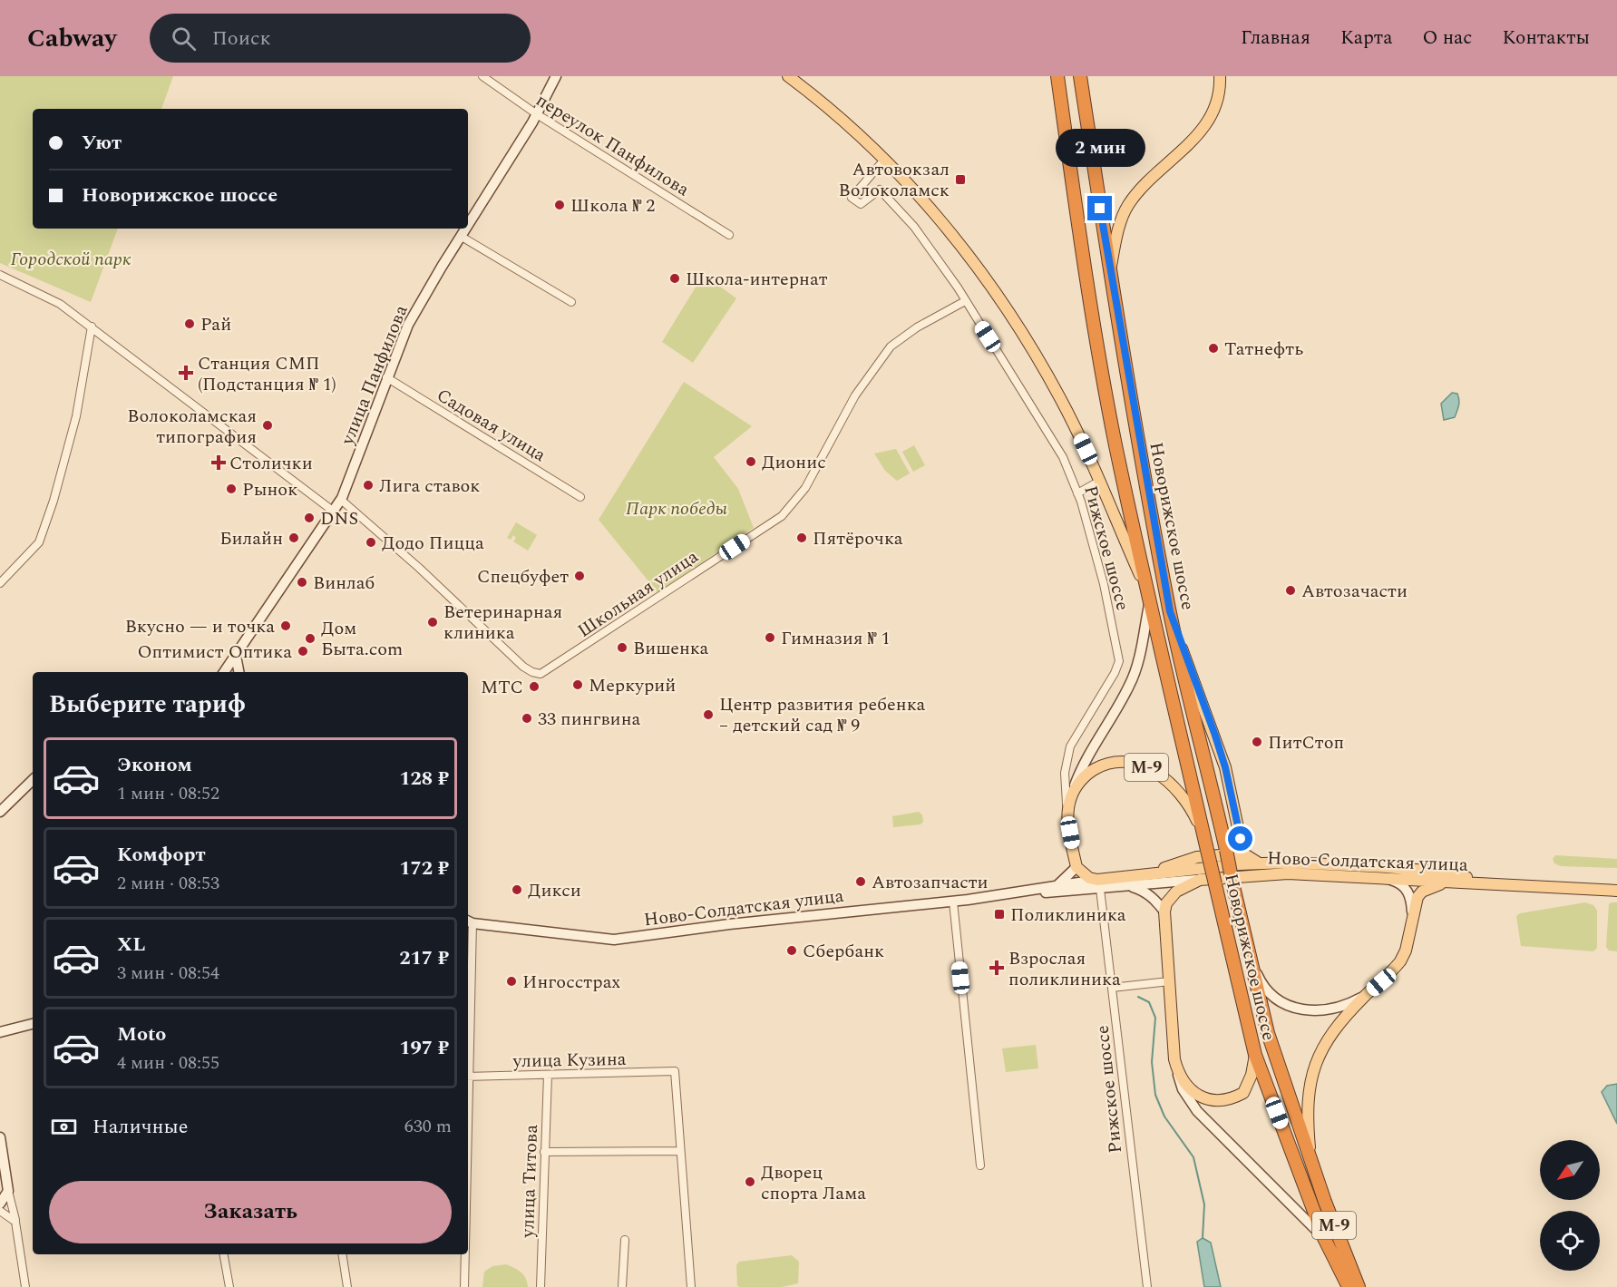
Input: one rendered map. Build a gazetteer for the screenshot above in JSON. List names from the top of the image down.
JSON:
{
  "streets": {
    "highway": ["Новорижское шоссе", "М-9"],
    "main road": ["улица Панфилова", "Ново-Солдатская улица"],
    "street": [
      "переулок Панфилова",
      "Садовая улица",
      "Рижское шоссе",
      "Школьная улица",
      "улица Кузина",
      "улица Титова"
    ]
  },
  "crossings": [
    ["переулок Панфилова", "улица Панфилова"],
    ["улица Панфилова", "Садовая улица"],
    ["улица Панфилова", "Школьная улица"],
    ["Новорижское шоссе", "М-9"],
    ["Рижское шоссе", "Школьная улица"],
    ["Рижское шоссе", "М-9"],
    ["Рижское шоссе", "Ново-Солдатская улица"],
    ["улица Кузина", "улица Титова"]
  ],
  "parks": ["Городской парк", "Парк победы"],
  "places": {
    "transit": ["Автовокзал Волоколамск", "Поликлиника"],
    "other": [
      "Школа № 2",
      "Школа-интернат",
      "Рай",
      "Татнефть",
      "Волоколамская типография",
      "Дионис",
      "Лига ставок",
      "Рынок",
      "DNS",
      "Билайн",
      "Пятёрочка",
      "Додо Пицца",
      "Спецбуфет",
      "Винлаб",
      "Автозачасти",
      "Ветеринарная клиника",
      "Вкусно — и точка",
      "Гимназия № 1",
      "Дом Быта.com",
      "Вишенка",
      "Оптимист Оптика",
      "Меркурий",
      "МТС",
      "Центр развития ребенка – детский сад № 9",
      "33 пингвина",
      "ПитСтоп",
      "Автозапчасти",
      "Дикси",
      "Сбербанк",
      "Ингосстрах",
      "Дворец спорта Лама"
    ],
    "health": ["Станция СМП (Подстанция № 1)", "Столички", "Взрослая поликлиника"]
  },
  "north": "bottom left",
  "page": {
    "header": "Cabway",
    "search": "Поиск",
    "nav": [
      "Главная",
      "Карта",
      "О нас",
      "Контакты"
    ],
    "banner": ["Уют", "Новорижское шоссе"],
    "bubble": "2 мин",
    "heading": "Выберите тариф",
    "list": [
      {
        "name": "Эконом",
        "note": "1 мин · 08:52",
        "value": "128 ₽"
      },
      {
        "name": "Комфорт",
        "note": "2 мин · 08:53",
        "value": "172 ₽"
      },
      {
        "name": "XL",
        "note": "3 мин · 08:54",
        "value": "217 ₽"
      },
      {
        "name": "Moto",
        "note": "4 мин · 08:55",
        "value": "197 ₽"
      }
    ],
    "pay": ["Наличные", "630 m"],
    "buttons": "Заказать"
  }
}
